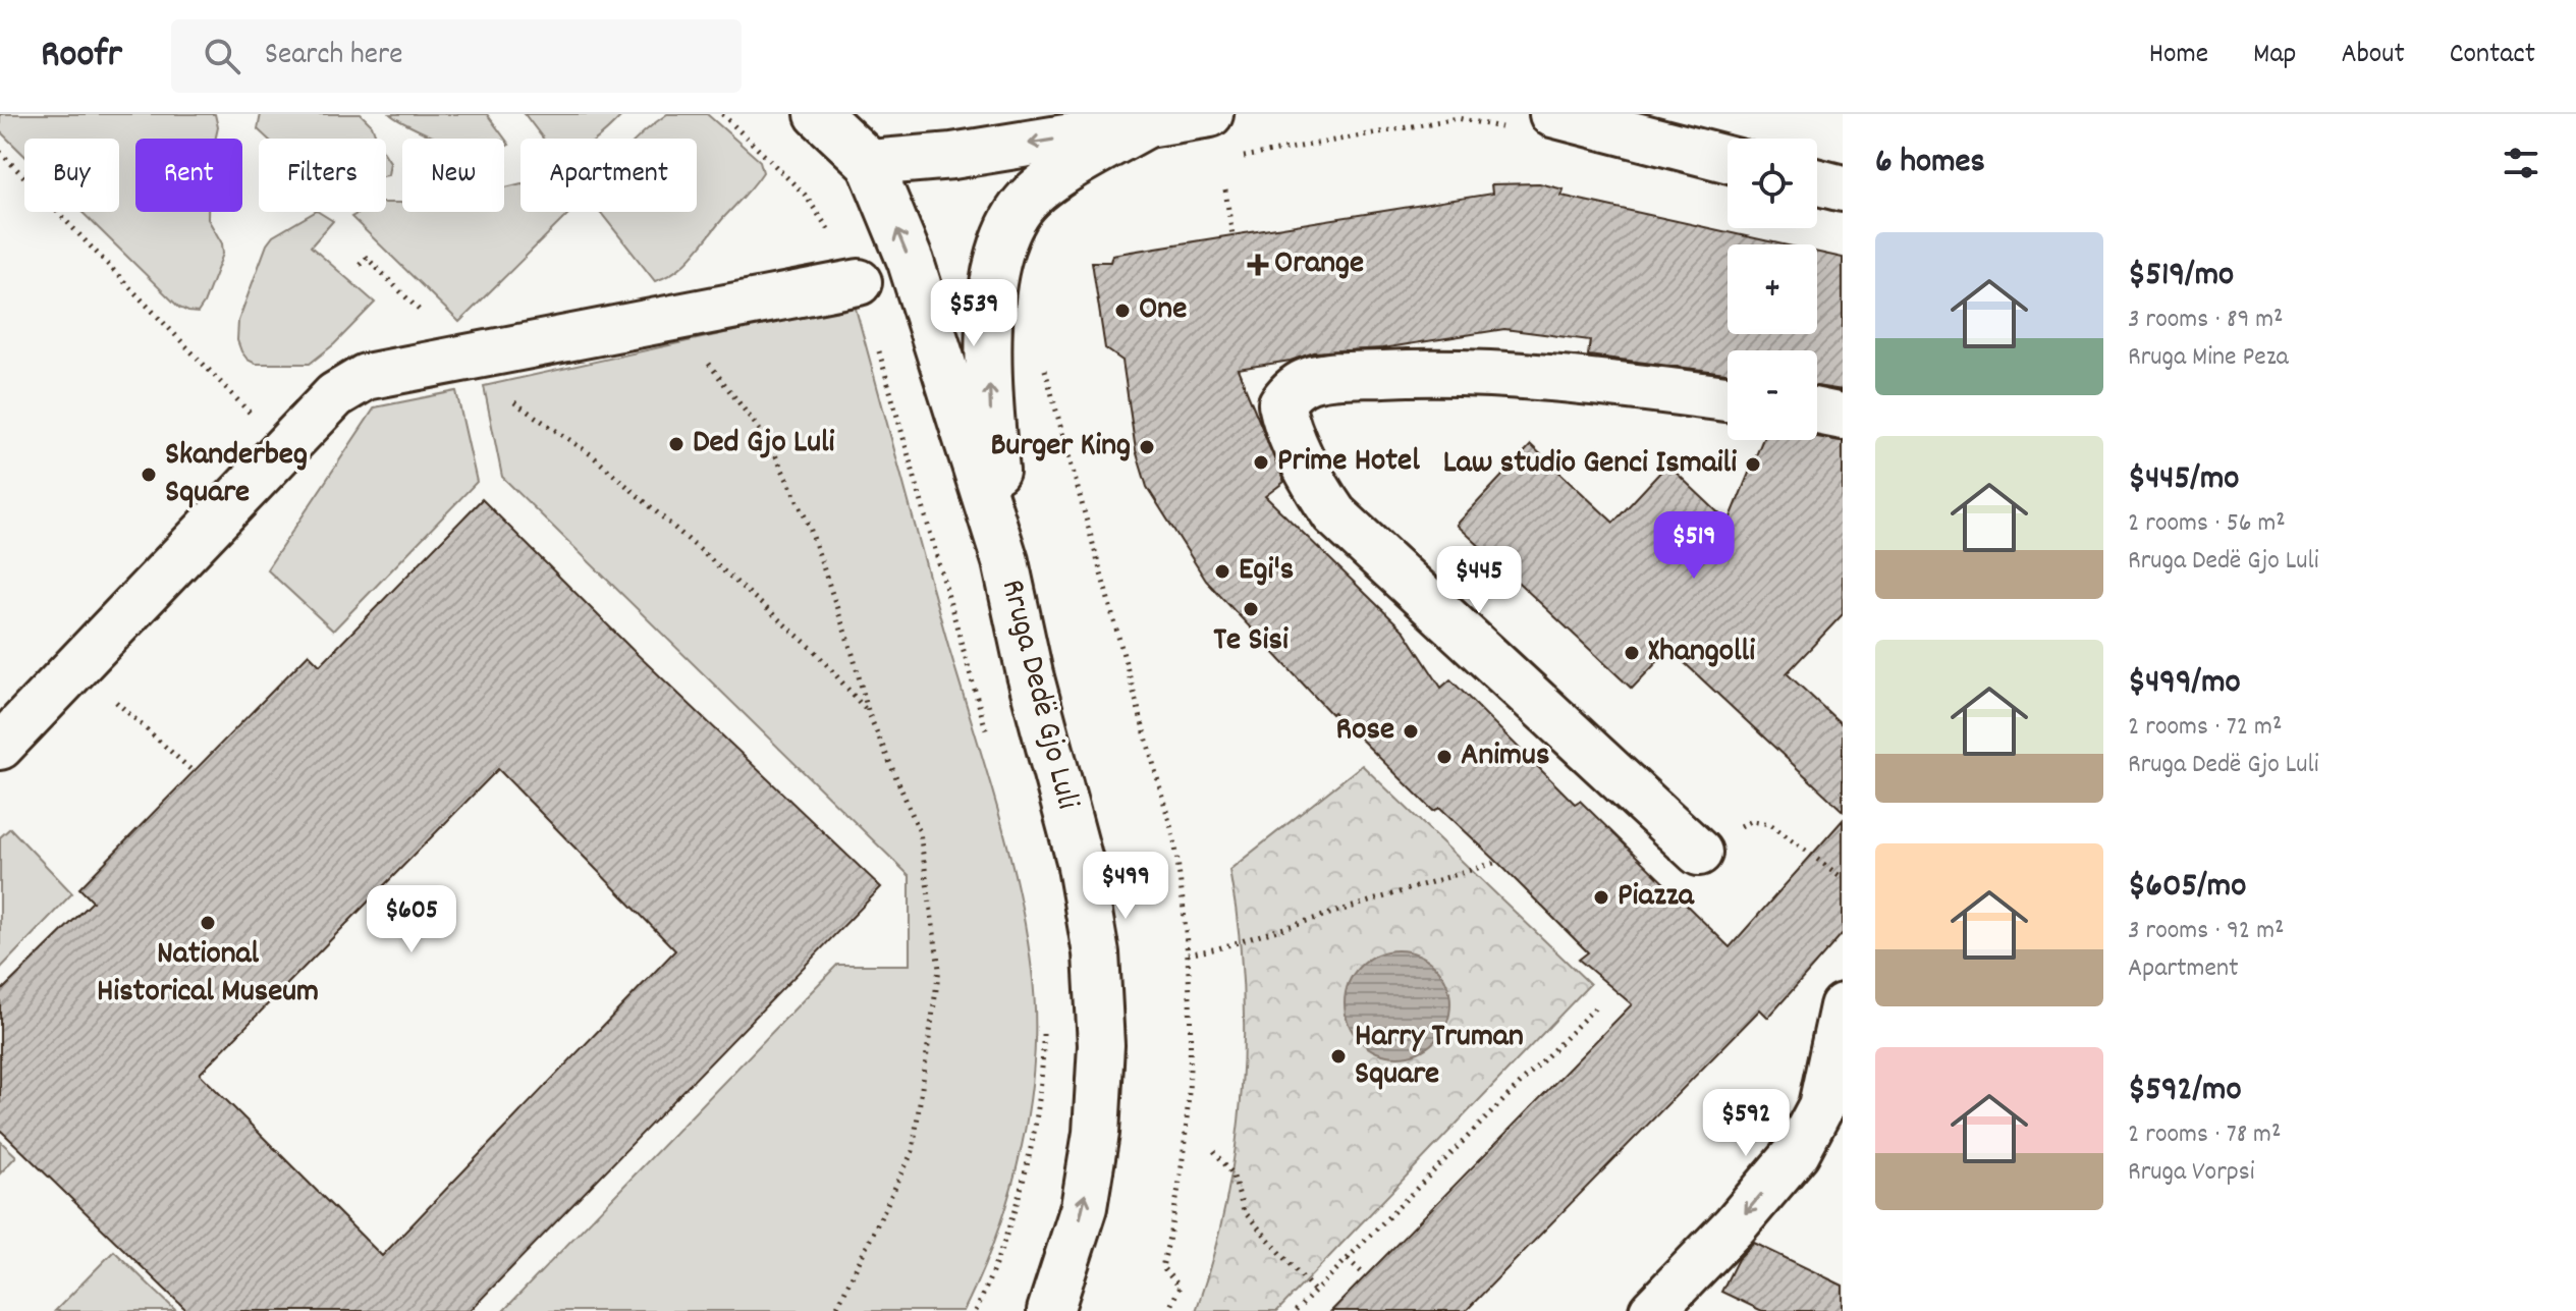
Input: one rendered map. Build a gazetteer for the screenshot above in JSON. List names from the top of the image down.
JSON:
{
  "streets": {
    "street": ["Rruga Dedë Gjo Luli"]
  },
  "one_way": ["Rruga Dedë Gjo Luli"],
  "places": {
    "health": ["Orange"],
    "other": [
      "One",
      "Ded Gjo Luli",
      "Burger King",
      "Prime Hotel",
      "Law studio Genci Ismaili",
      "Skanderbeg Square",
      "Egi's",
      "Te Sisi",
      "Xhangolli",
      "Rose",
      "Animus",
      "Piazza",
      "National Historical Museum",
      "Harry Truman Square"
    ]
  },
  "page": {
    "header": "Roofr",
    "search": "Search here",
    "nav": [
      "Home",
      "Map",
      "About",
      "Contact"
    ],
    "heading": "6 homes",
    "map_buttons": ["+", "−"],
    "chip": [
      "Buy",
      "Rent",
      "Filters",
      "New",
      "Apartment"
    ],
    "list": [
      {
        "name": "$519/mo",
        "note": "3 rooms · 89 m² · Rruga Mine Peza"
      },
      {
        "name": "$445/mo",
        "note": "2 rooms · 56 m² · Rruga Dedë Gjo Luli"
      },
      {
        "name": "$499/mo",
        "note": "2 rooms · 72 m² · Rruga Dedë Gjo Luli"
      },
      {
        "name": "$605/mo",
        "note": "3 rooms · 92 m² · Apartment"
      },
      {
        "name": "$592/mo",
        "note": "2 rooms · 78 m² · Rruga Vorpsi"
      }
    ],
    "price": [
      "$539",
      "$519",
      "$445",
      "$499",
      "$605",
      "$592"
    ]
  }
}
